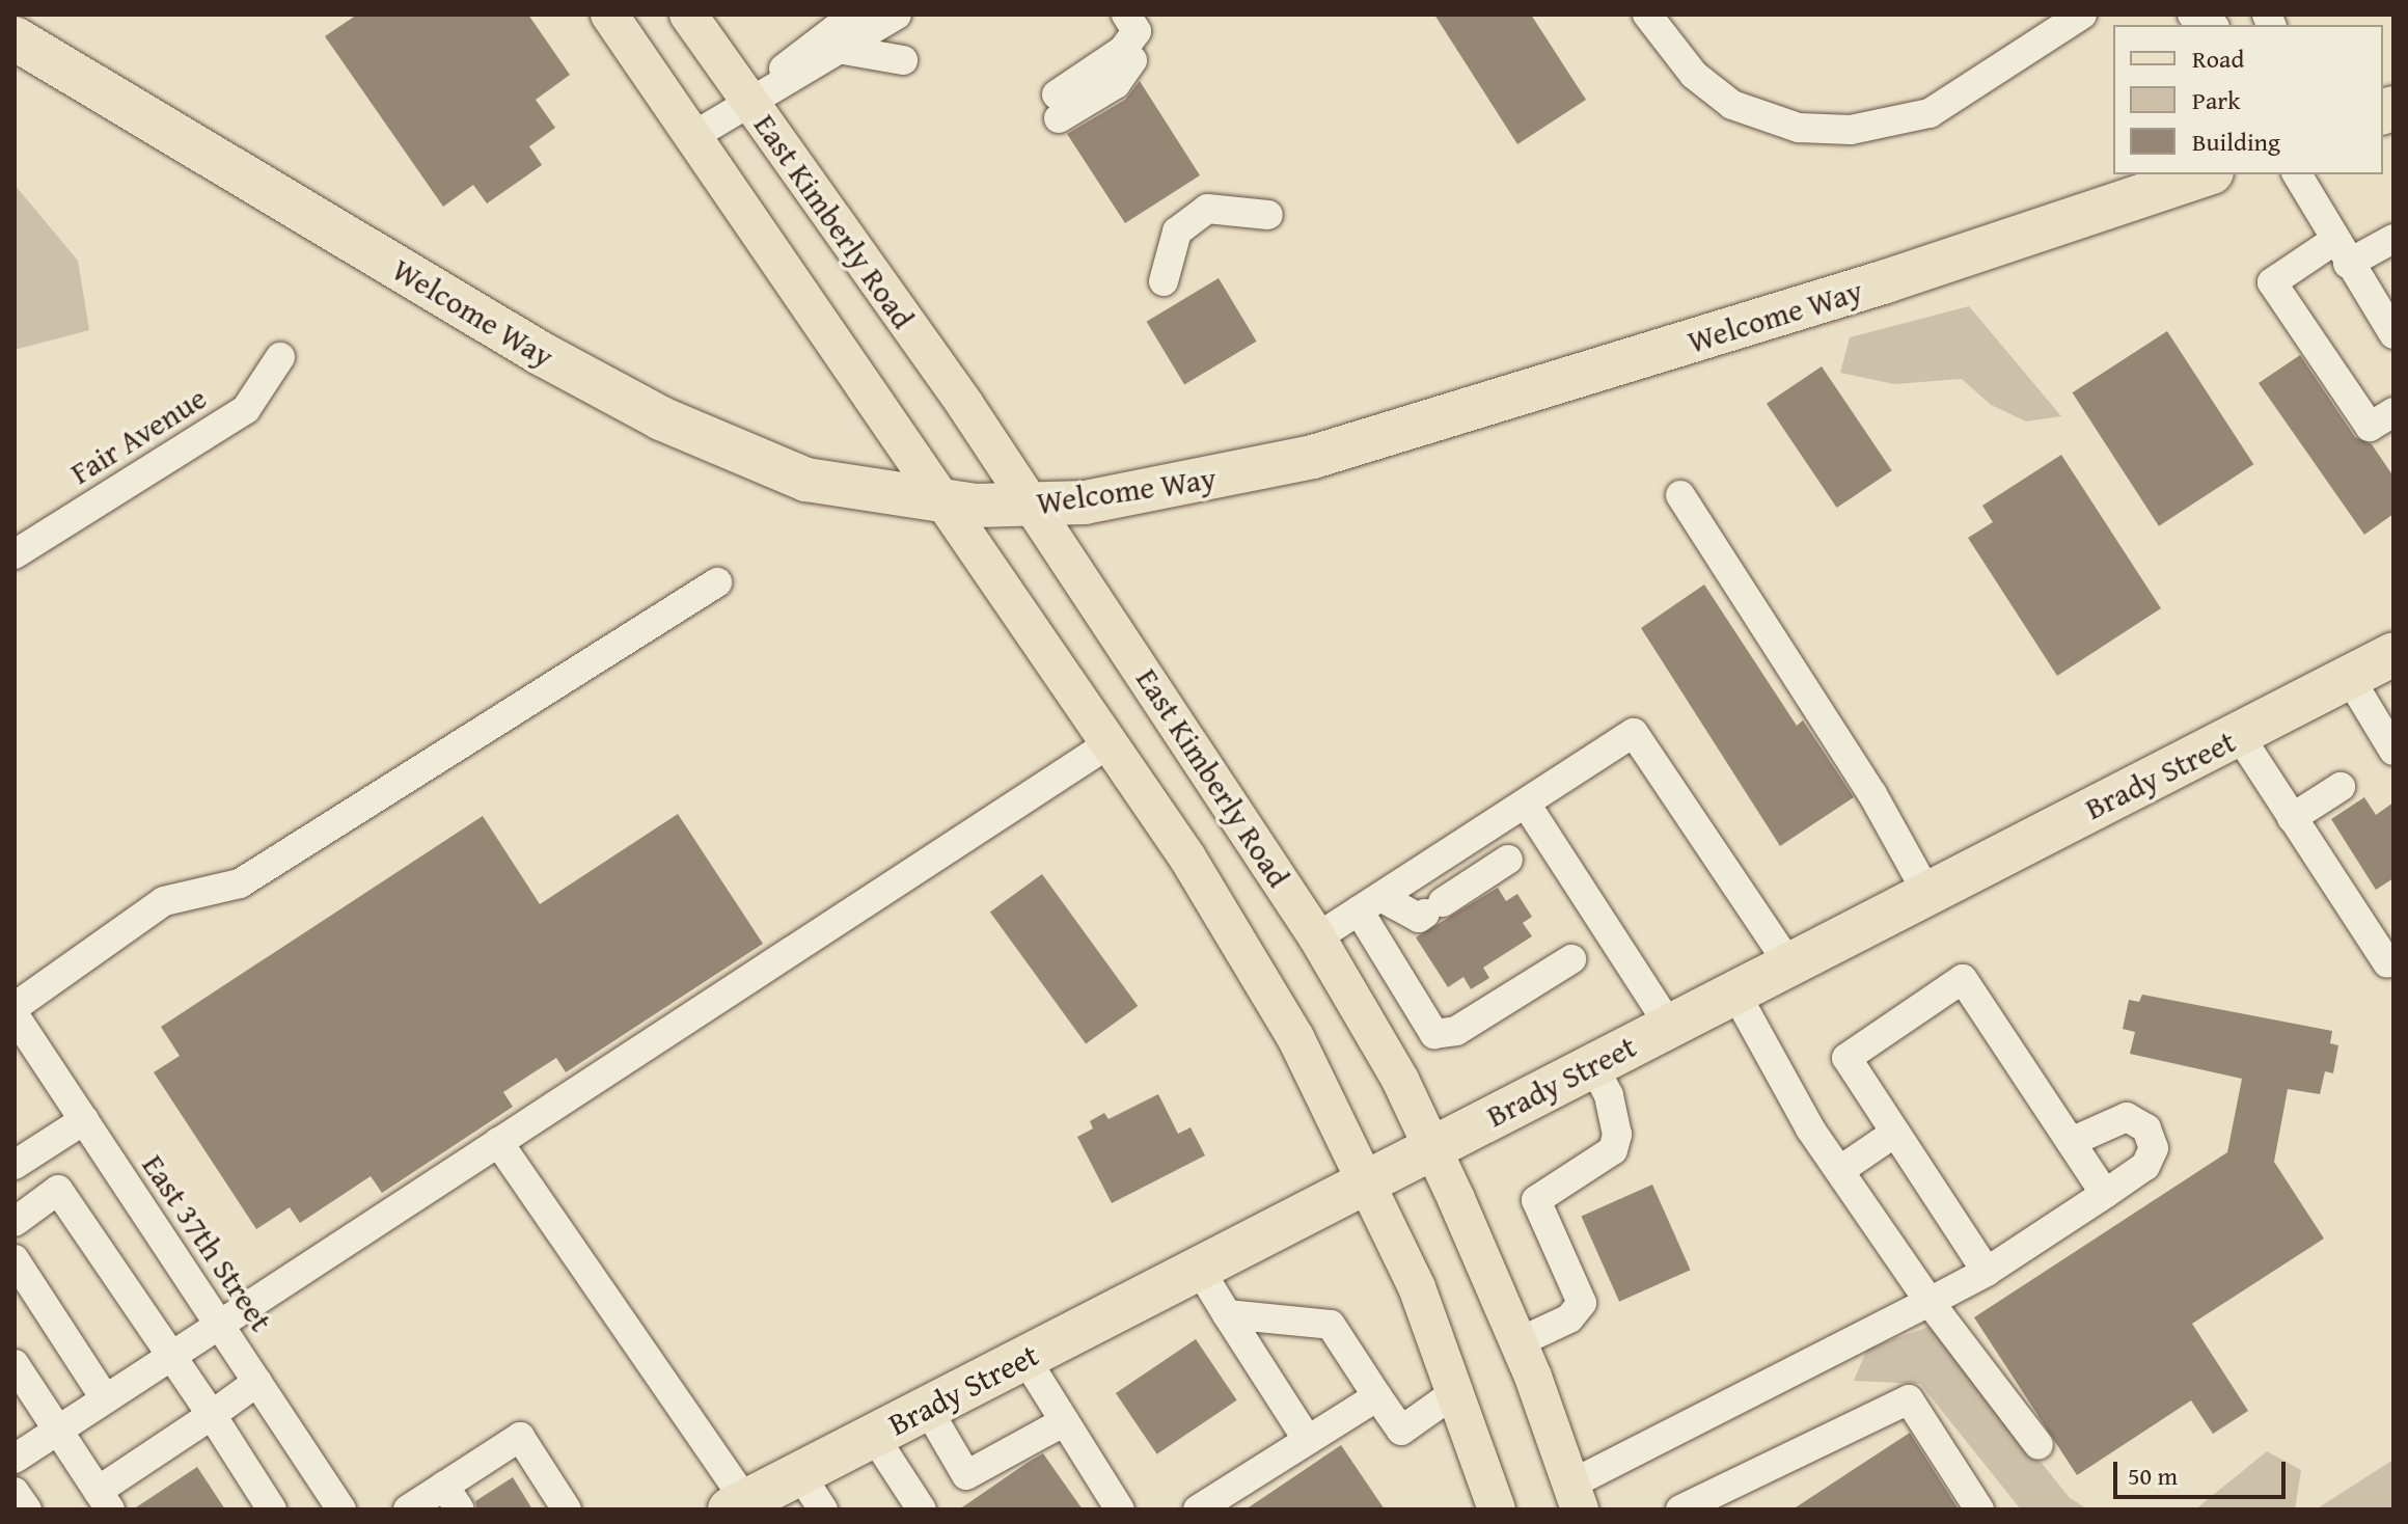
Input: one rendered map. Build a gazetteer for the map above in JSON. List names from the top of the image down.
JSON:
{
  "streets": {
    "highway": ["Welcome Way", "Brady Street"],
    "main road": ["East Kimberly Road"],
    "street": ["Fair Avenue", "East 37th Street"]
  },
  "crossings": [
    ["East Kimberly Road", "Welcome Way"],
    ["East Kimberly Road", "Brady Street"]
  ],
  "legend": ["Road", "Park", "Building"],
  "scale_bar": "50 m"
}
